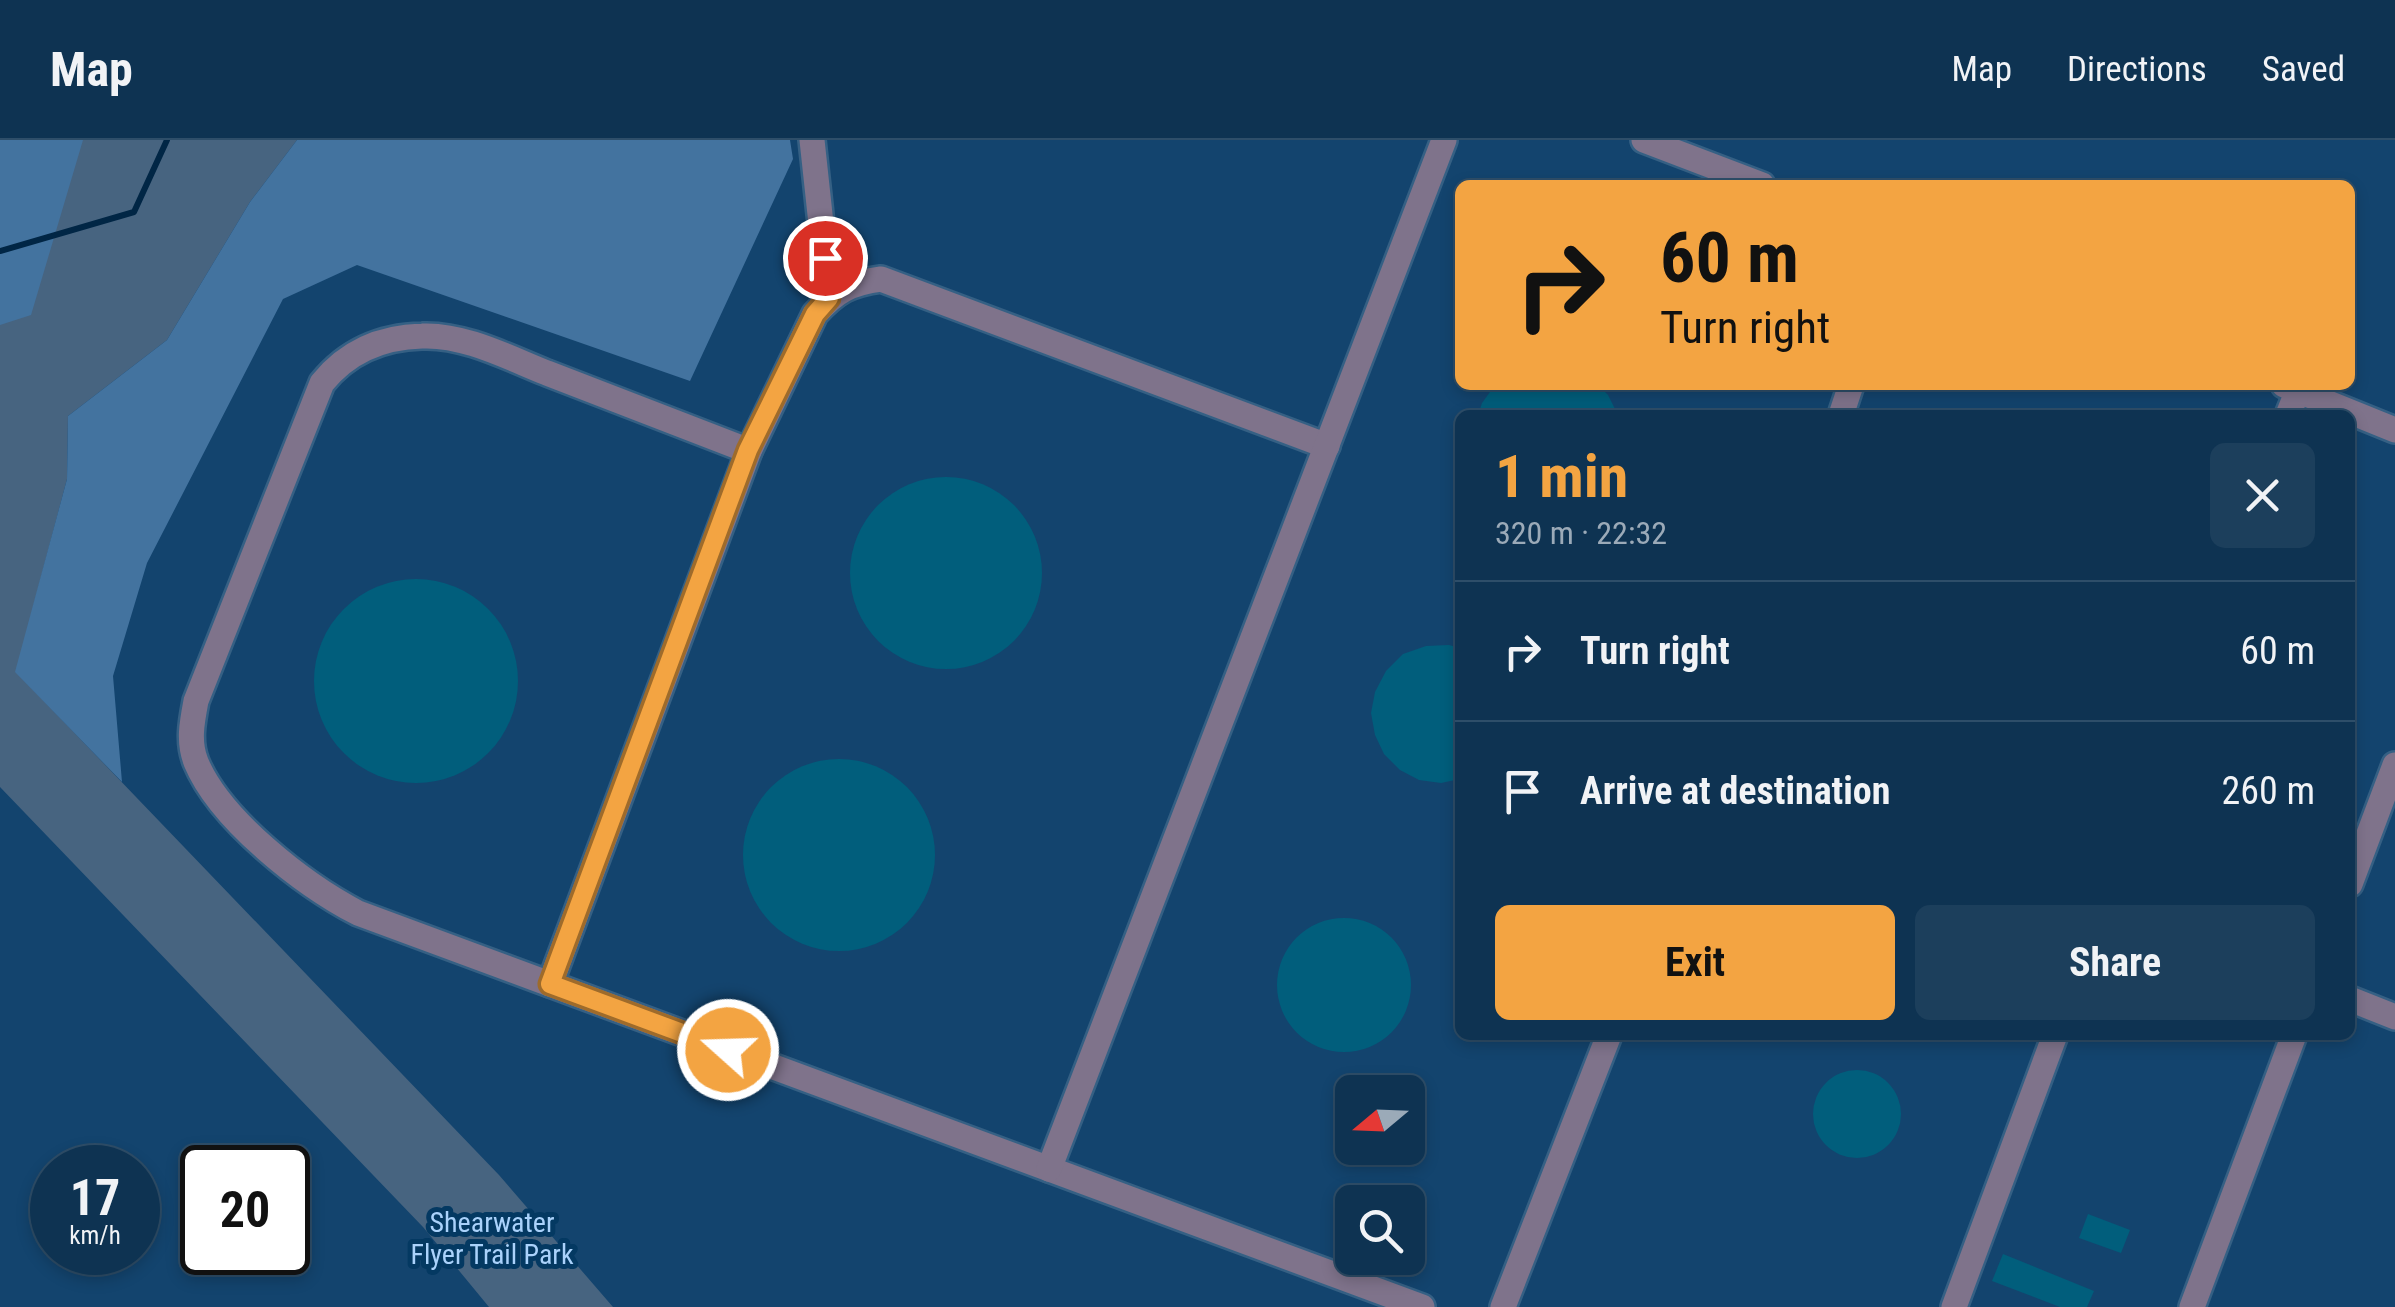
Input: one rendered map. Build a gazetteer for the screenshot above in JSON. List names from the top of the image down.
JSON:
{
  "parks": ["Shearwater Flyer Trail Park"],
  "north": "left",
  "page": {
    "header": "Map",
    "nav": ["Map", "Directions", "Saved"],
    "turn": ["60 m", "Turn right"],
    "heading": ["1 min", "320 m · 22:32"],
    "list": [
      {
        "name": "Turn right",
        "value": "60 m"
      },
      {
        "name": "Arrive at destination",
        "value": "260 m"
      }
    ],
    "buttons": ["Exit", "Share"],
    "speed": "17 km/h",
    "limit": "20"
  }
}
